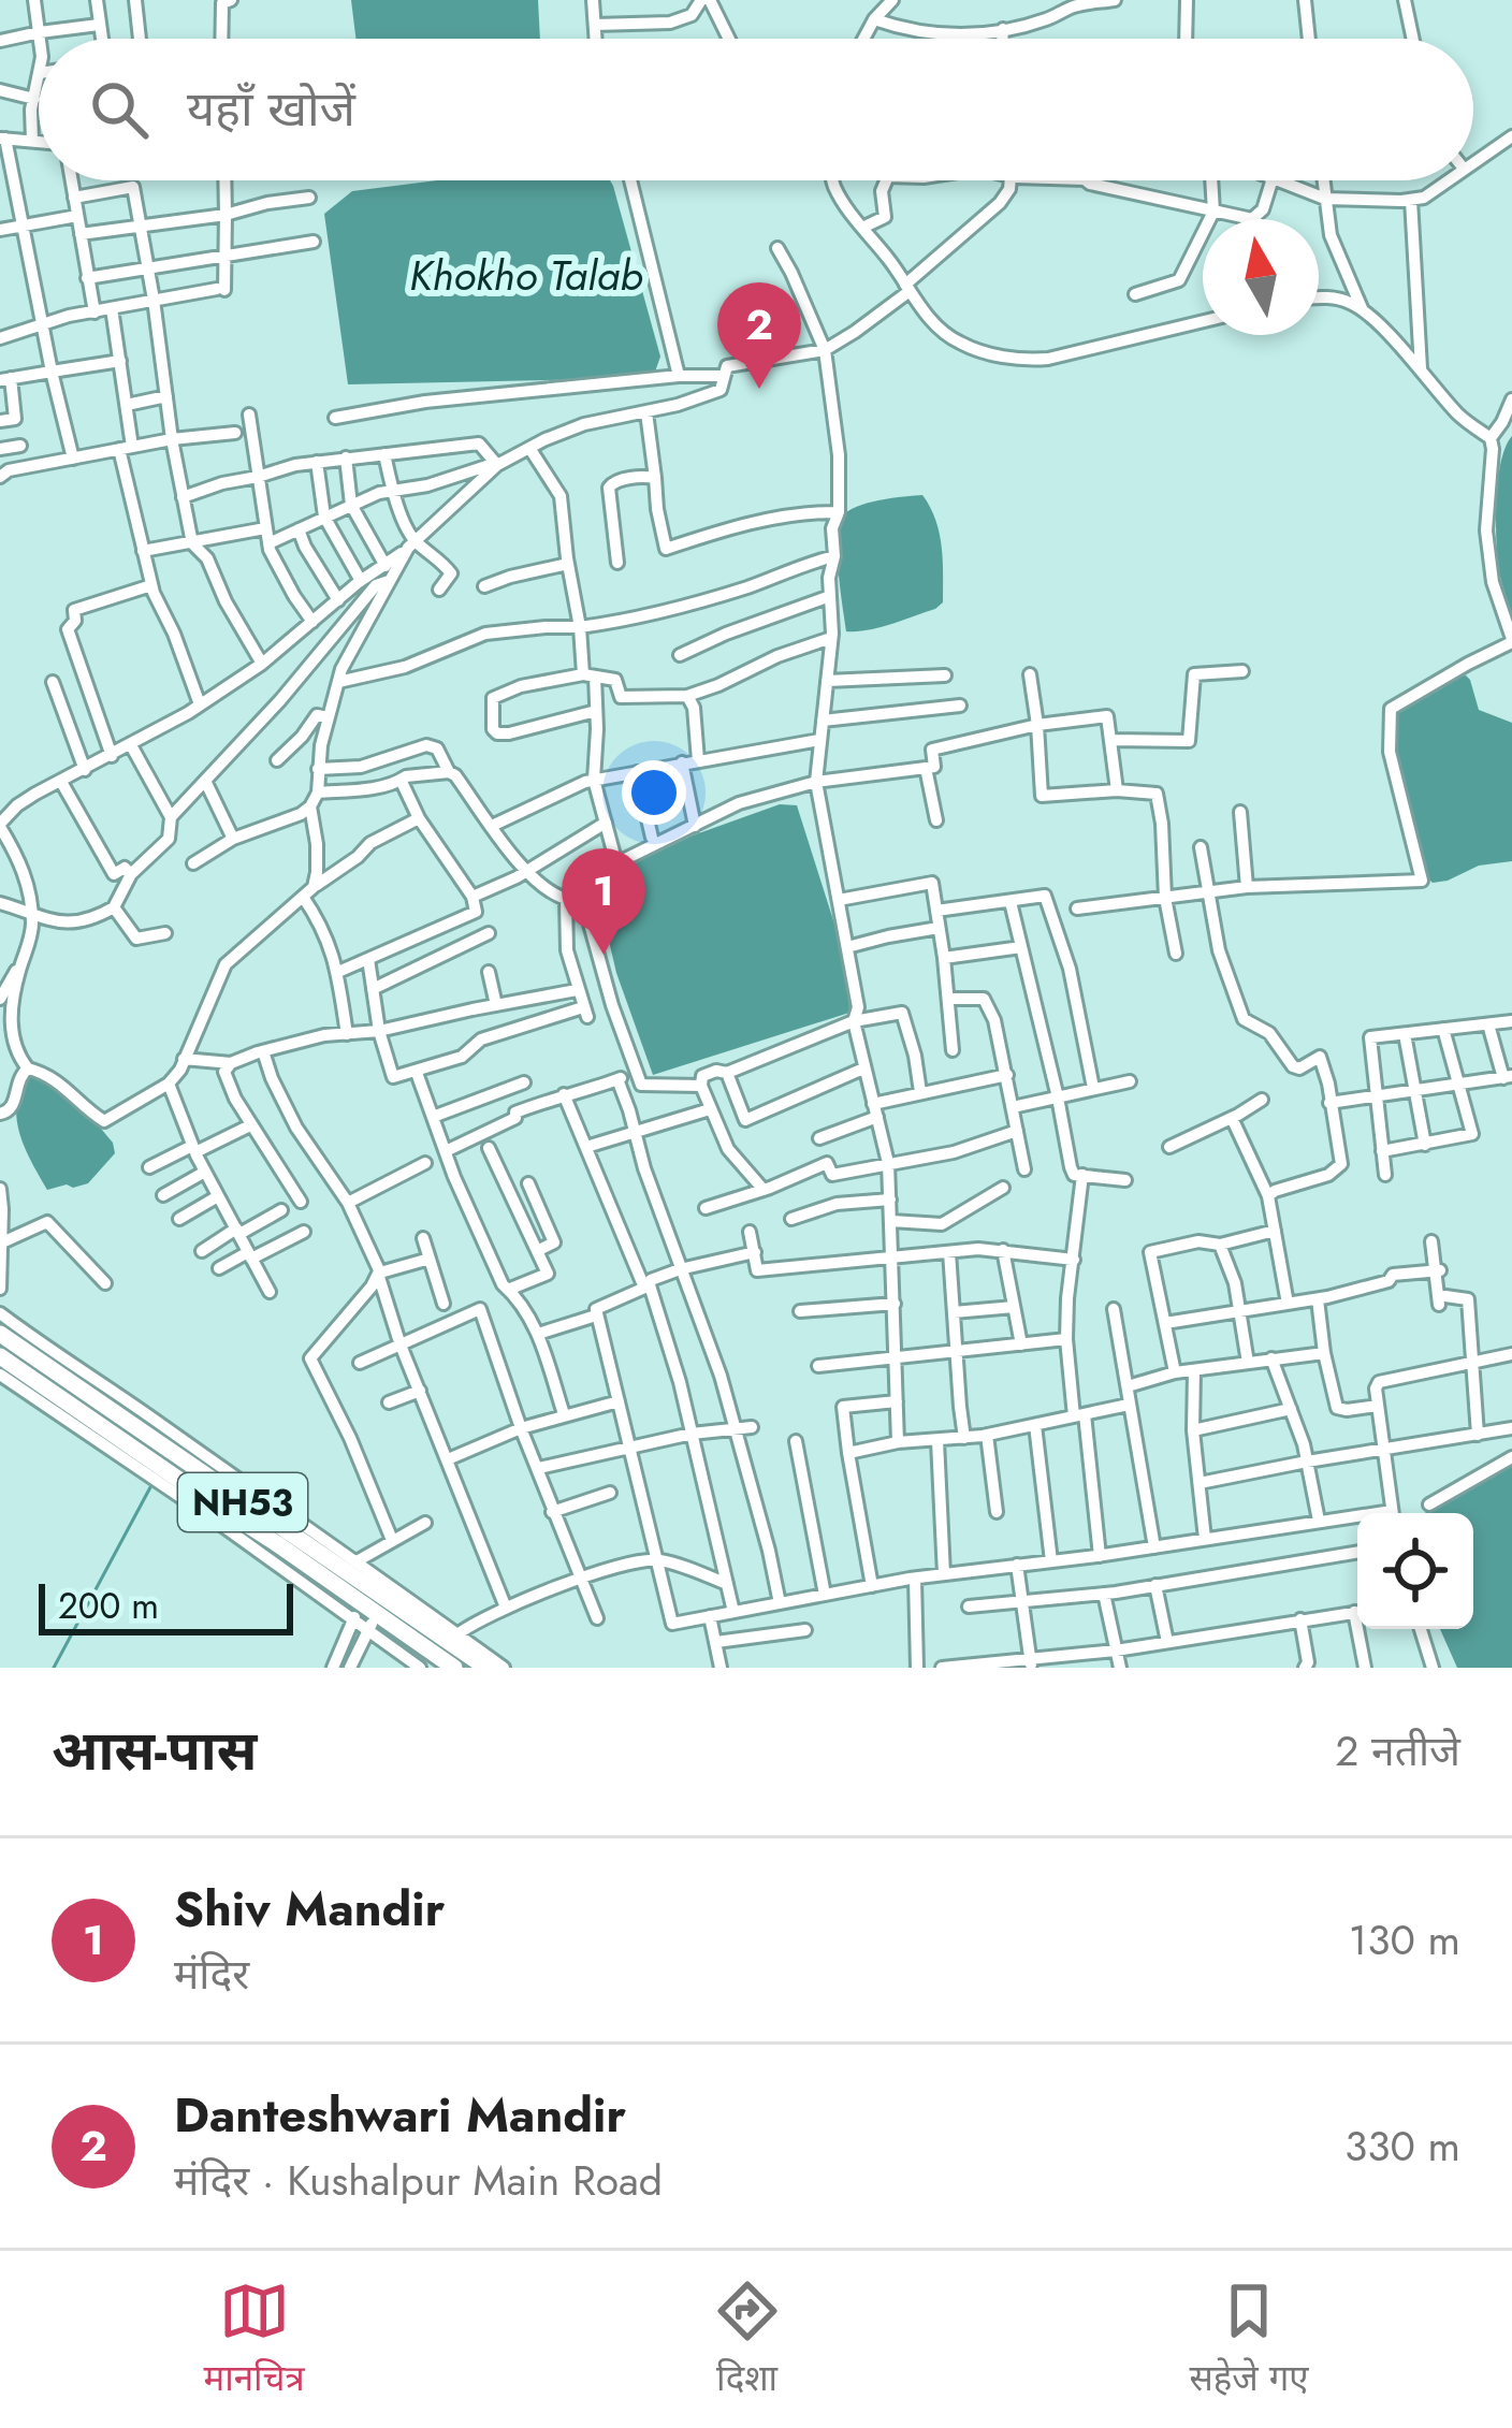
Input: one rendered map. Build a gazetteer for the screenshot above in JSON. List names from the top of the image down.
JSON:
{
  "streets": {
    "highway": ["NH53"]
  },
  "water": ["Khokho Talab"],
  "scale_bar": "200 m",
  "north": "top",
  "page": {
    "search": "यहाँ खोजें",
    "pins": ["2", "1"],
    "scale": "200 m",
    "heading": ["आस-पास", "2 नतीजे"],
    "list": [
      {
        "mark": "1",
        "name": "Shiv Mandir",
        "note": "मंदिर",
        "value": "130 m"
      },
      {
        "mark": "2",
        "name": "Danteshwari Mandir",
        "note": "मंदिर · Kushalpur Main Road",
        "value": "330 m"
      }
    ],
    "nav": ["मानचित्र", "दिशा", "सहेजे गए"]
  }
}
